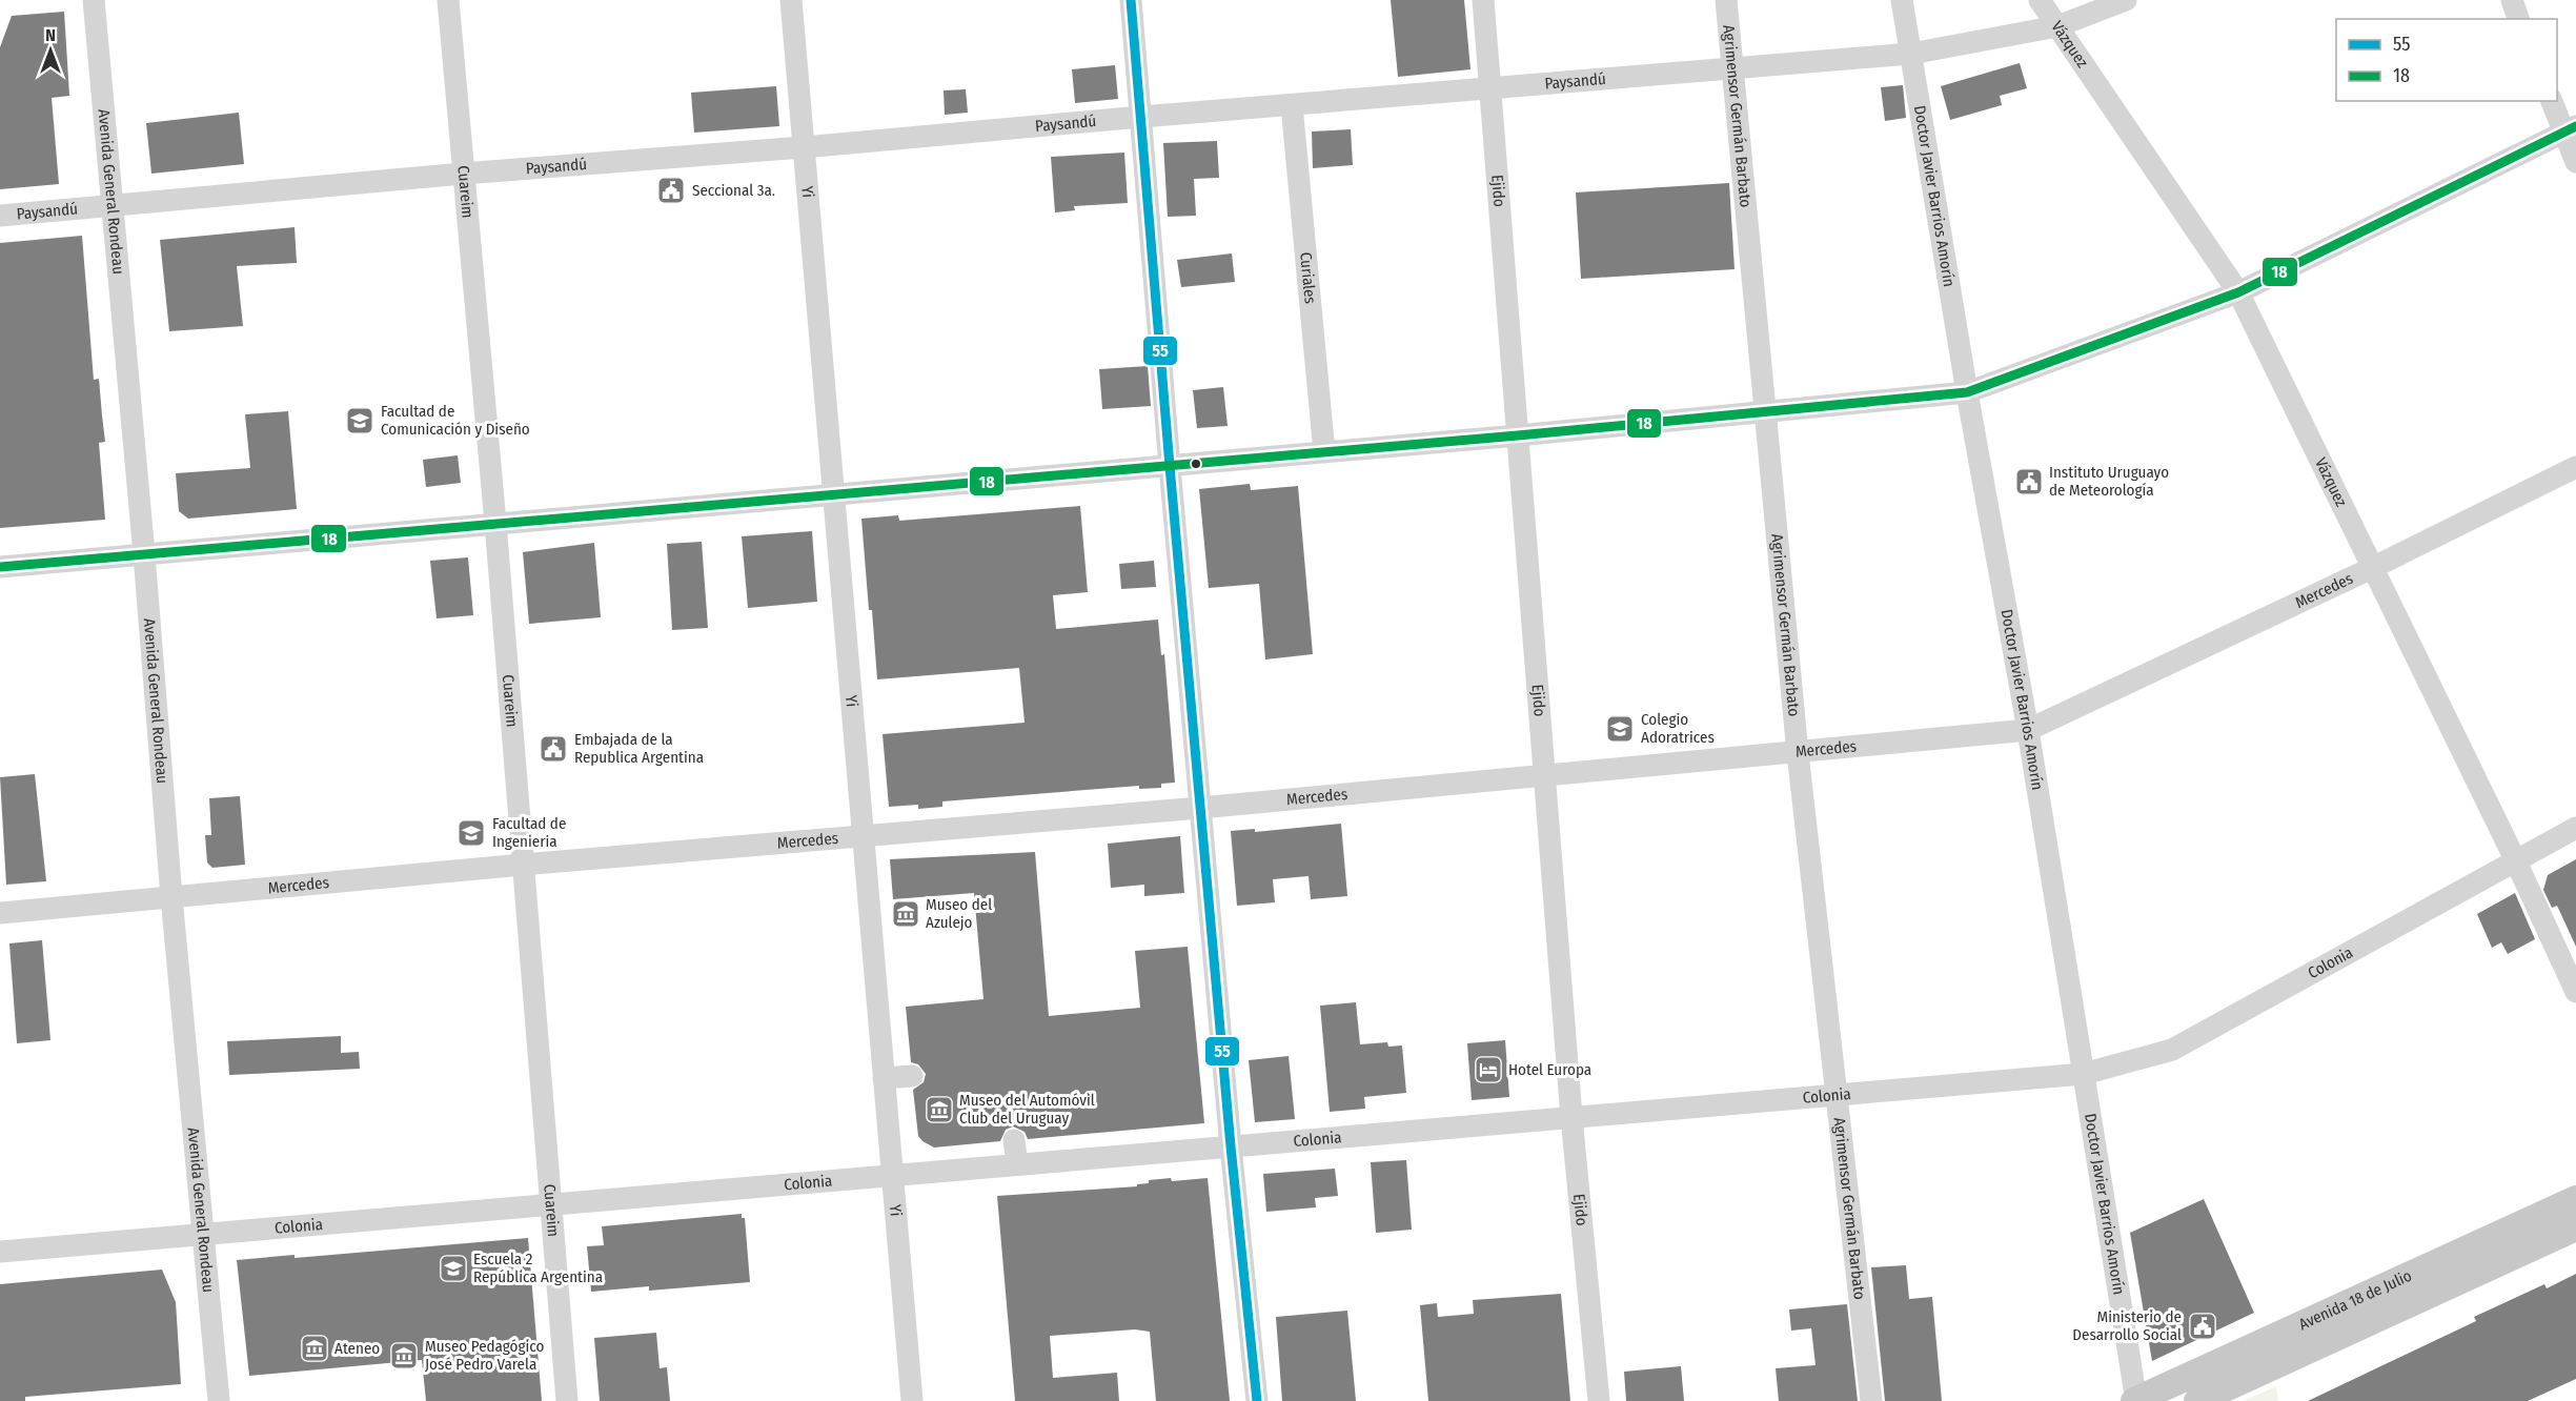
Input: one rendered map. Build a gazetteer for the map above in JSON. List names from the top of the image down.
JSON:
{
  "streets": {
    "main road": ["Avenida 18 de Julio"],
    "street": [
      "Vázquez",
      "Paysandú",
      "Agrimensor Germán Barbato",
      "Avenida General Rondeau",
      "Cuareim",
      "Yi",
      "Ejido",
      "Doctor Javier Barrios Amorín",
      "Curiales",
      "Mercedes",
      "Colonia"
    ]
  },
  "crossings": [
    ["Vázquez", "Paysandú"],
    ["Vázquez", "Mercedes"],
    ["Vázquez", "Colonia"],
    ["Paysandú", "Agrimensor Germán Barbato"],
    ["Paysandú", "Avenida General Rondeau"],
    ["Paysandú", "Cuareim"],
    ["Paysandú", "Yi"],
    ["Paysandú", "Ejido"],
    ["Paysandú", "Doctor Javier Barrios Amorín"],
    ["Paysandú", "Curiales"],
    ["Agrimensor Germán Barbato", "Mercedes"],
    ["Agrimensor Germán Barbato", "Colonia"],
    ["Avenida General Rondeau", "Mercedes"],
    ["Avenida General Rondeau", "Colonia"],
    ["Cuareim", "Mercedes"],
    ["Cuareim", "Colonia"],
    ["Yi", "Mercedes"],
    ["Yi", "Colonia"],
    ["Ejido", "Mercedes"],
    ["Ejido", "Colonia"],
    ["Doctor Javier Barrios Amorín", "Mercedes"],
    ["Doctor Javier Barrios Amorín", "Colonia"],
    ["Doctor Javier Barrios Amorín", "Avenida 18 de Julio"]
  ],
  "places": {
    "public building": [
      "Seccional 3a.",
      "Instituto Uruguayo de Meteorología",
      "Embajada de la Republica Argentina",
      "Ministerio de Desarrollo Social"
    ],
    "school or university": [
      "Facultad de Comunicación y Diseño",
      "Colegio Adoratrices",
      "Facultad de Ingenieria",
      "Escuela 2 República Argentina"
    ],
    "museum": [
      "Museo del Azulejo",
      "Museo del Automóvil Club del Uruguay",
      "Ateneo",
      "Museo Pedagógico José Pedro Varela"
    ],
    "hotel": ["Hotel Europa"]
  },
  "lines": ["transit line 55", "transit line 18"],
  "legend": ["55", "18"],
  "north": "top"
}
